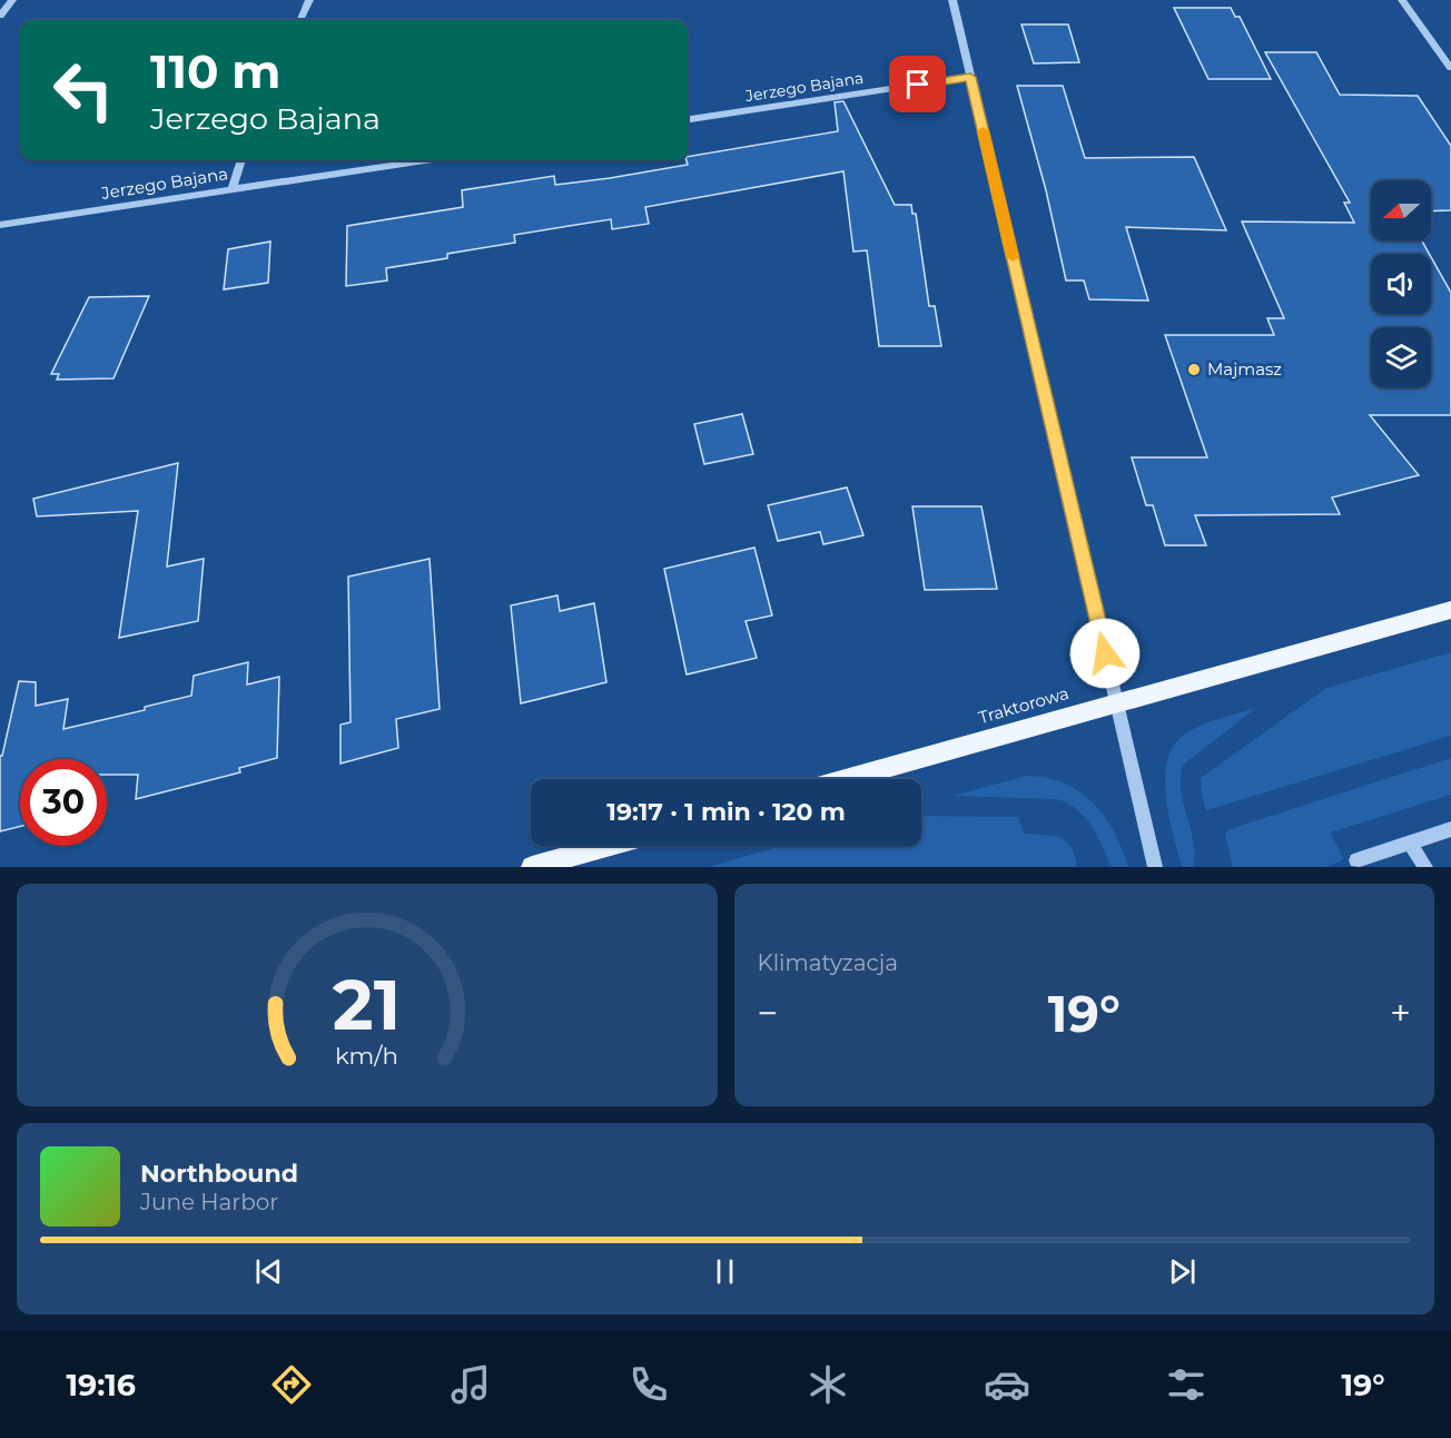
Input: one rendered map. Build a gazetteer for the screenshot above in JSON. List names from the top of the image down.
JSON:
{
  "streets": {
    "main road": ["Traktorowa"],
    "street": ["Jerzego Bajana"]
  },
  "places": ["Majmasz"],
  "north": "left",
  "page": {
    "turn": ["110 m", "Jerzego Bajana"],
    "limit": "30",
    "trip": "19:17 · 1 min · 120 m",
    "tile": "Klimatyzacja",
    "heat": ["−", "19°", "+"],
    "song": ["Northbound", "June Harbor"],
    "tabs": ["19:16", "19°"],
    "gauge": ["21", "km/h"]
  }
}
